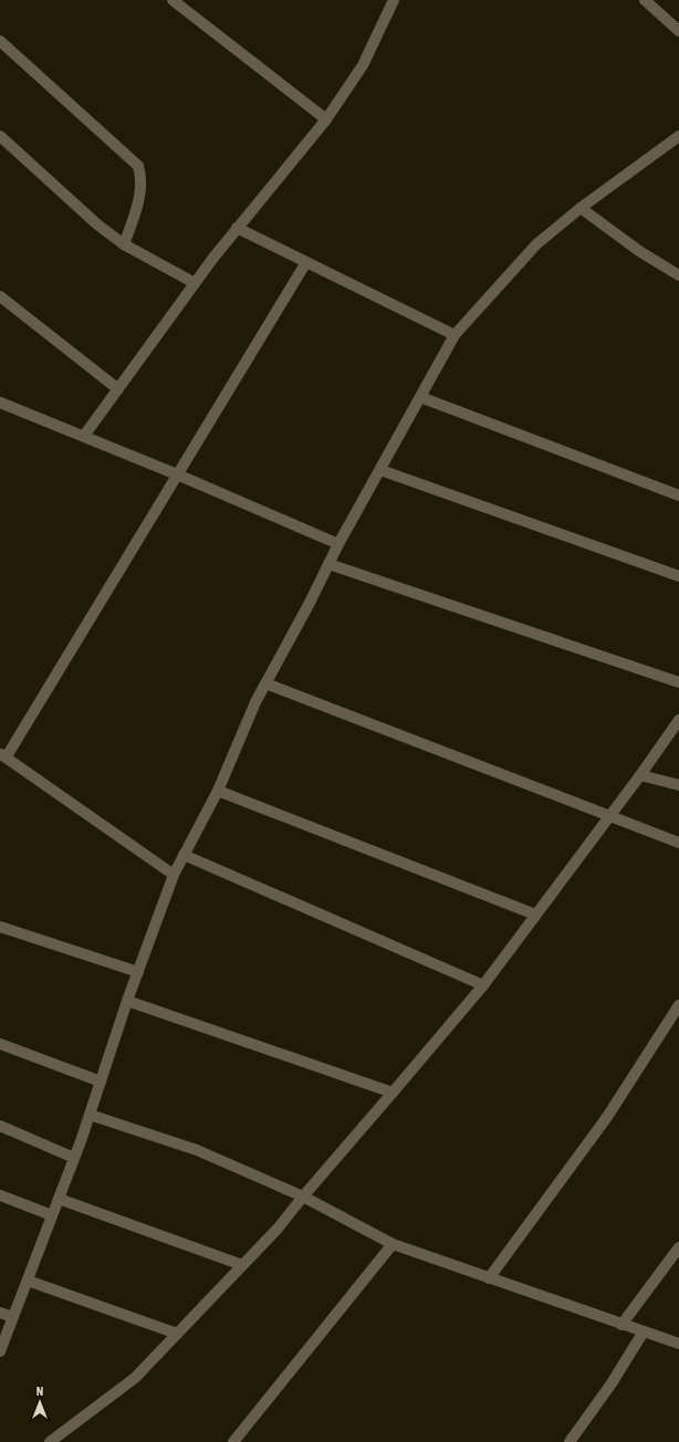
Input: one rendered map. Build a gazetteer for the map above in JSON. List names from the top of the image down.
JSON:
{
  "north": "top"
}
